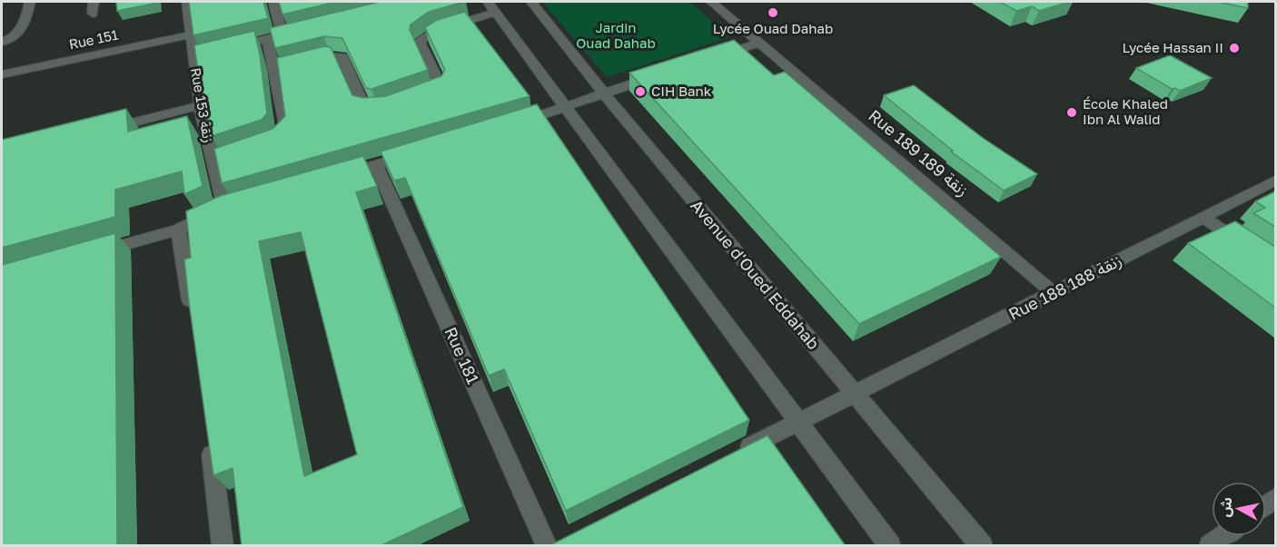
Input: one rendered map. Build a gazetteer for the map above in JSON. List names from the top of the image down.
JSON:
{
  "streets": {
    "street": [
      "Rue 151",
      "Rue 153 زنقة",
      "Rue 189 زنقة 189",
      "Avenue d'Oued Eddahab",
      "Rue 188 زنقة 188",
      "Rue 181"
    ]
  },
  "crossings": [
    ["Rue 151", "Rue 153 زنقة"],
    ["Rue 189 زنقة 189", "Rue 188 زنقة 188"],
    ["Avenue d'Oued Eddahab", "Rue 188 زنقة 188"]
  ],
  "parks": ["Jardin Ouad Dahab"],
  "places": [
    "Lycée Ouad Dahab",
    "Lycée Hassan II",
    "CIH Bank",
    "École Khaled Ibn Al Walid"
  ],
  "north": "left"
}
